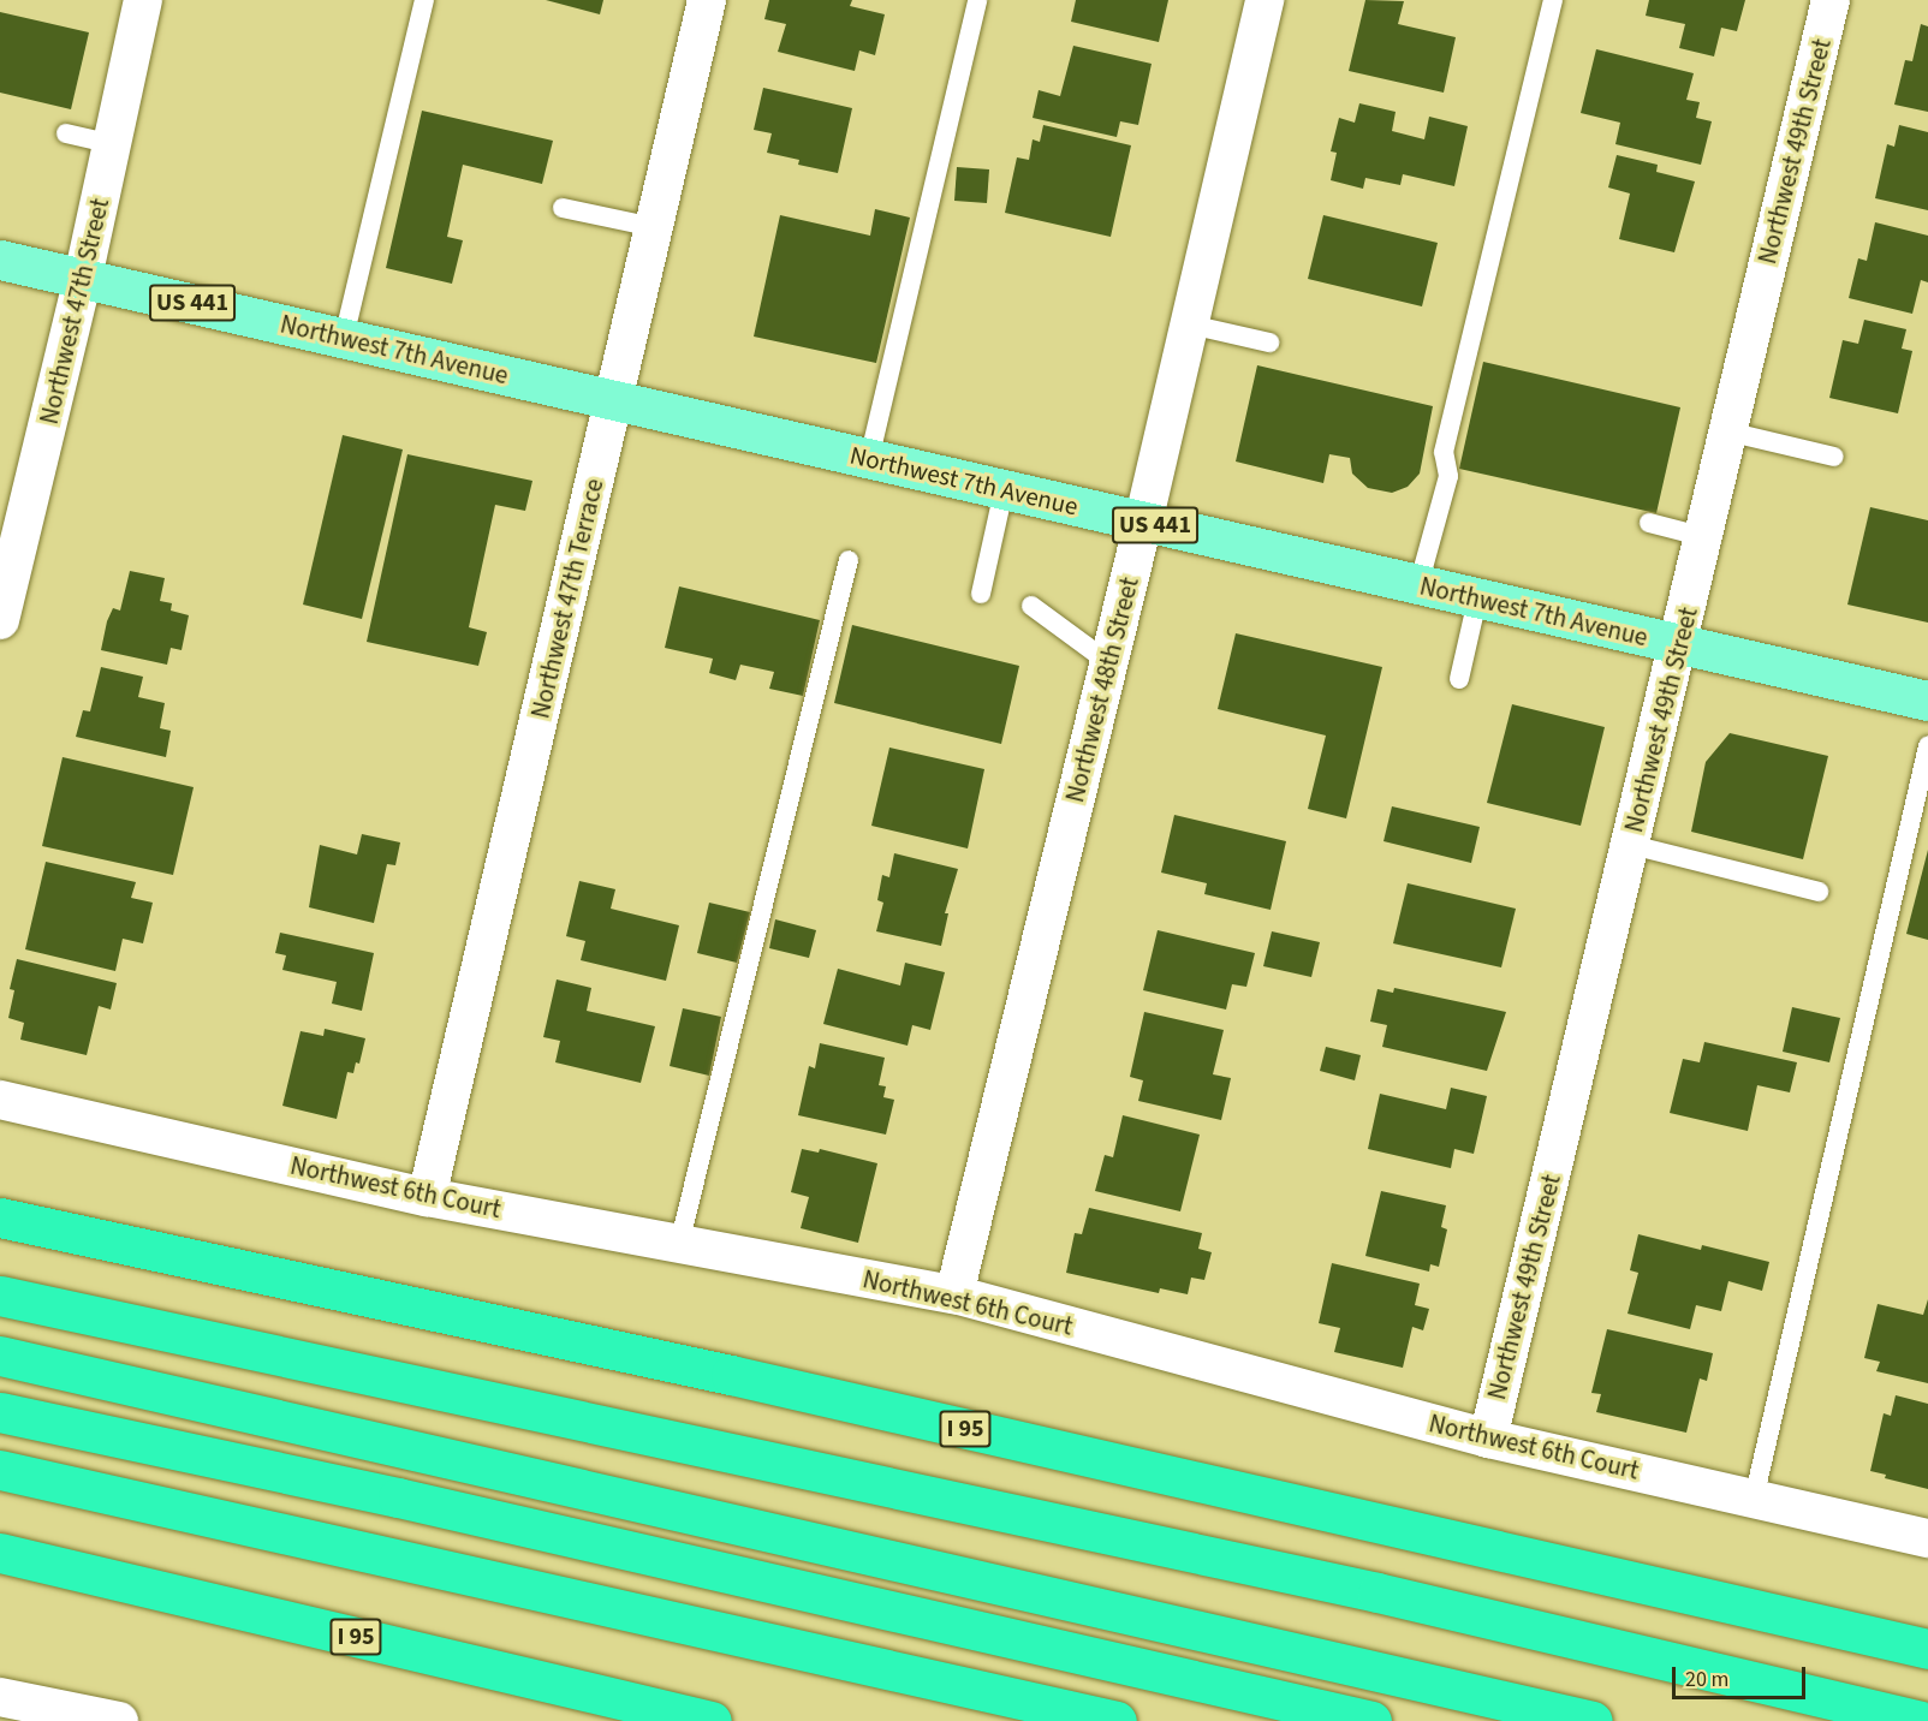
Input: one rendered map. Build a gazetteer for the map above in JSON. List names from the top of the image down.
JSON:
{
  "streets": {
    "highway": ["I 95"],
    "main road": ["US 441", "Northwest 7th Avenue"],
    "street": [
      "Northwest 49th Street",
      "Northwest 47th Street",
      "Northwest 47th Terrace",
      "Northwest 48th Street",
      "Northwest 6th Court"
    ]
  },
  "crossings": [
    ["Northwest 49th Street", "Northwest 7th Avenue"],
    ["Northwest 49th Street", "Northwest 6th Court"],
    ["Northwest 47th Street", "Northwest 7th Avenue"],
    ["Northwest 7th Avenue", "Northwest 47th Terrace"],
    ["Northwest 7th Avenue", "Northwest 48th Street"],
    ["Northwest 47th Terrace", "Northwest 6th Court"],
    ["Northwest 48th Street", "Northwest 6th Court"]
  ],
  "scale_bar": "20 m"
}
